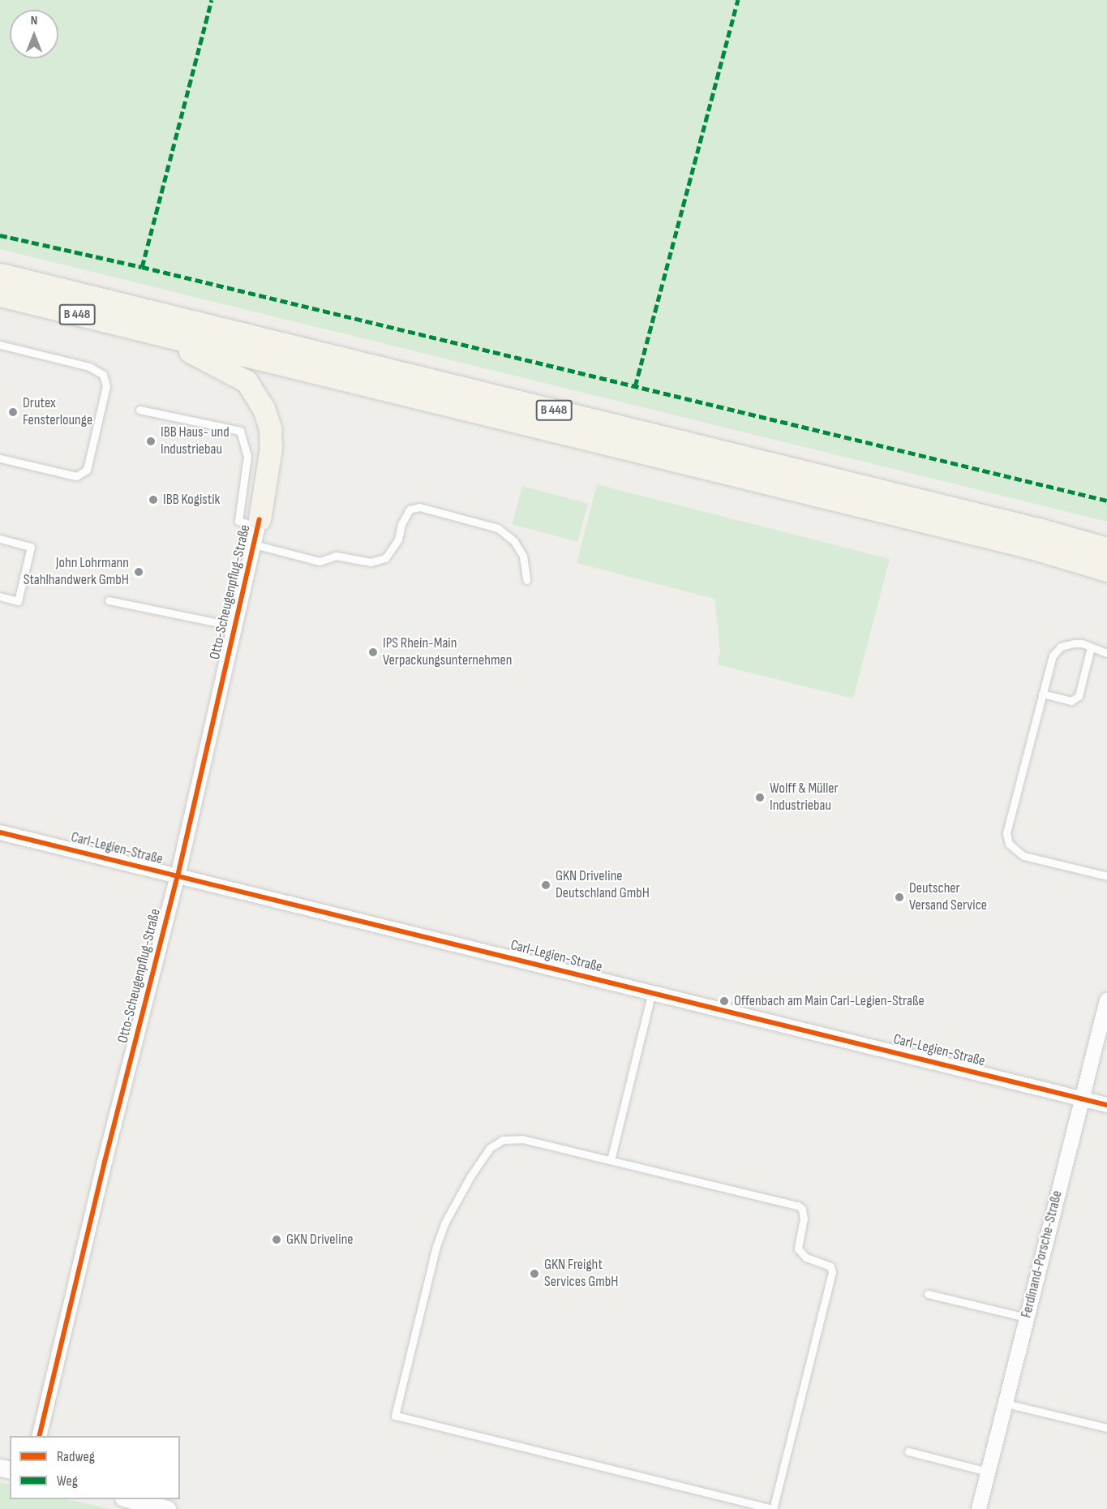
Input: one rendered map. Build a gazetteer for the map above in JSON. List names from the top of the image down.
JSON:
{
  "streets": {
    "main road": ["B 448"],
    "street": ["Otto-Scheugenpflug-Straße", "Carl-Legien-Straße", "Ferdinand-Porsche-Straße"]
  },
  "crossings": [
    ["Otto-Scheugenpflug-Straße", "Carl-Legien-Straße"],
    ["Carl-Legien-Straße", "Ferdinand-Porsche-Straße"]
  ],
  "places": [
    "Drutex Fensterlounge",
    "IBB Haus- und Industriebau",
    "IBB Kogistik",
    "John Lohrmann Stahlhandwerk GmbH",
    "IPS Rhein-Main Verpackungsunternehmen",
    "Wolff & Müller Industriebau",
    "GKN Driveline Deutschland GmbH",
    "Deutscher Versand Service",
    "Offenbach am Main Carl-Legien-Straße",
    "GKN Driveline",
    "GKN Freight Services GmbH"
  ],
  "legend": ["Radweg", "Weg"],
  "north": "top"
}
